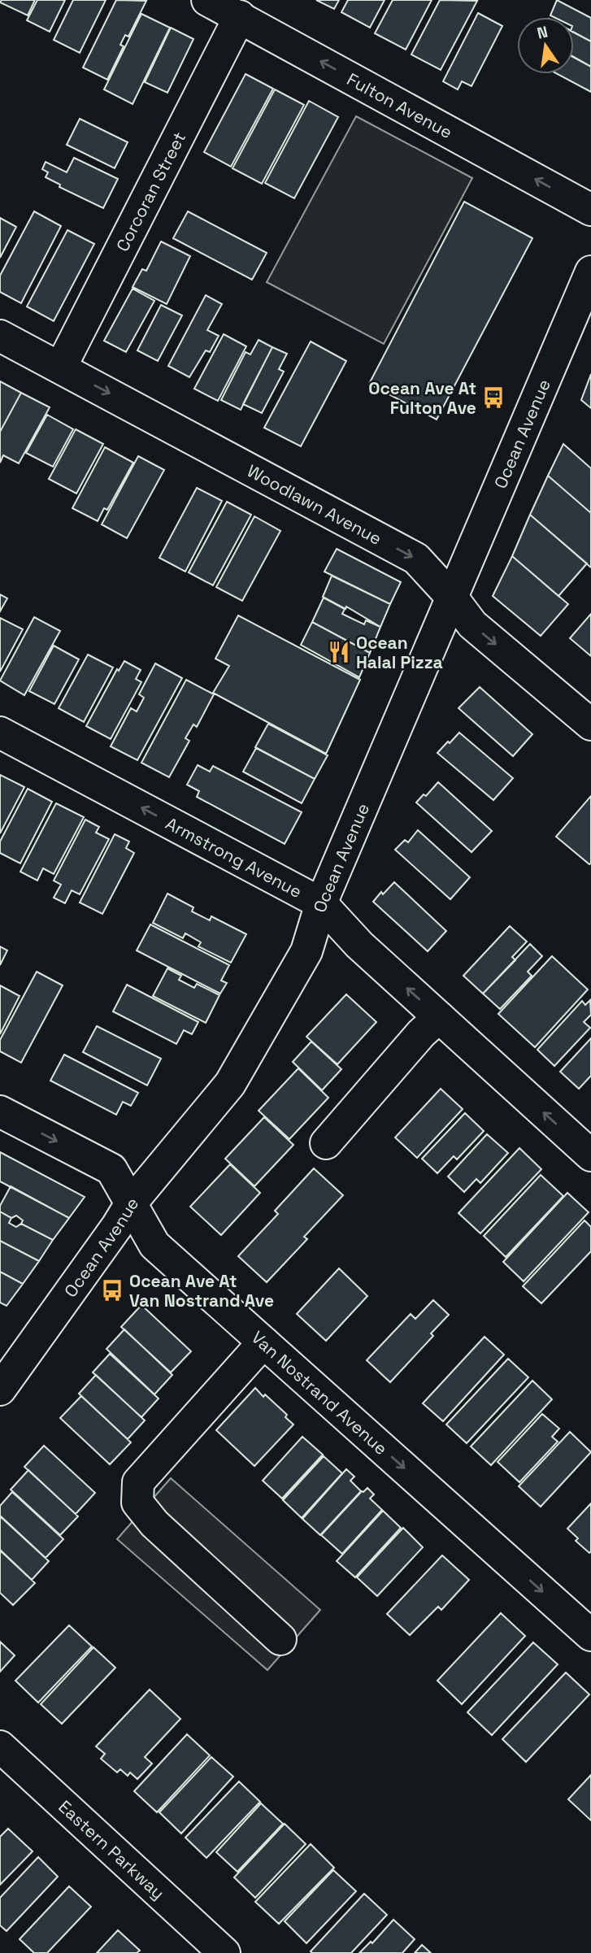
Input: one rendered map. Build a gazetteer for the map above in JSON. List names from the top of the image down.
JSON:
{
  "streets": {
    "street": [
      "Fulton Avenue",
      "Corcoran Street",
      "Ocean Avenue",
      "Woodlawn Avenue",
      "Armstrong Avenue",
      "Van Nostrand Avenue",
      "Eastern Parkway"
    ]
  },
  "crossings": [
    ["Fulton Avenue", "Corcoran Street"],
    ["Corcoran Street", "Woodlawn Avenue"],
    ["Ocean Avenue", "Woodlawn Avenue"],
    ["Ocean Avenue", "Armstrong Avenue"],
    ["Ocean Avenue", "Van Nostrand Avenue"]
  ],
  "one_way": [
    "Fulton Avenue",
    "Woodlawn Avenue",
    "Armstrong Avenue",
    "Van Nostrand Avenue"
  ],
  "places": {
    "bus stop": ["Ocean Ave At Fulton Ave", "Ocean Ave At Van Nostrand Ave"],
    "restaurant": ["Ocean Halal Pizza"]
  },
  "north": "top"
}
